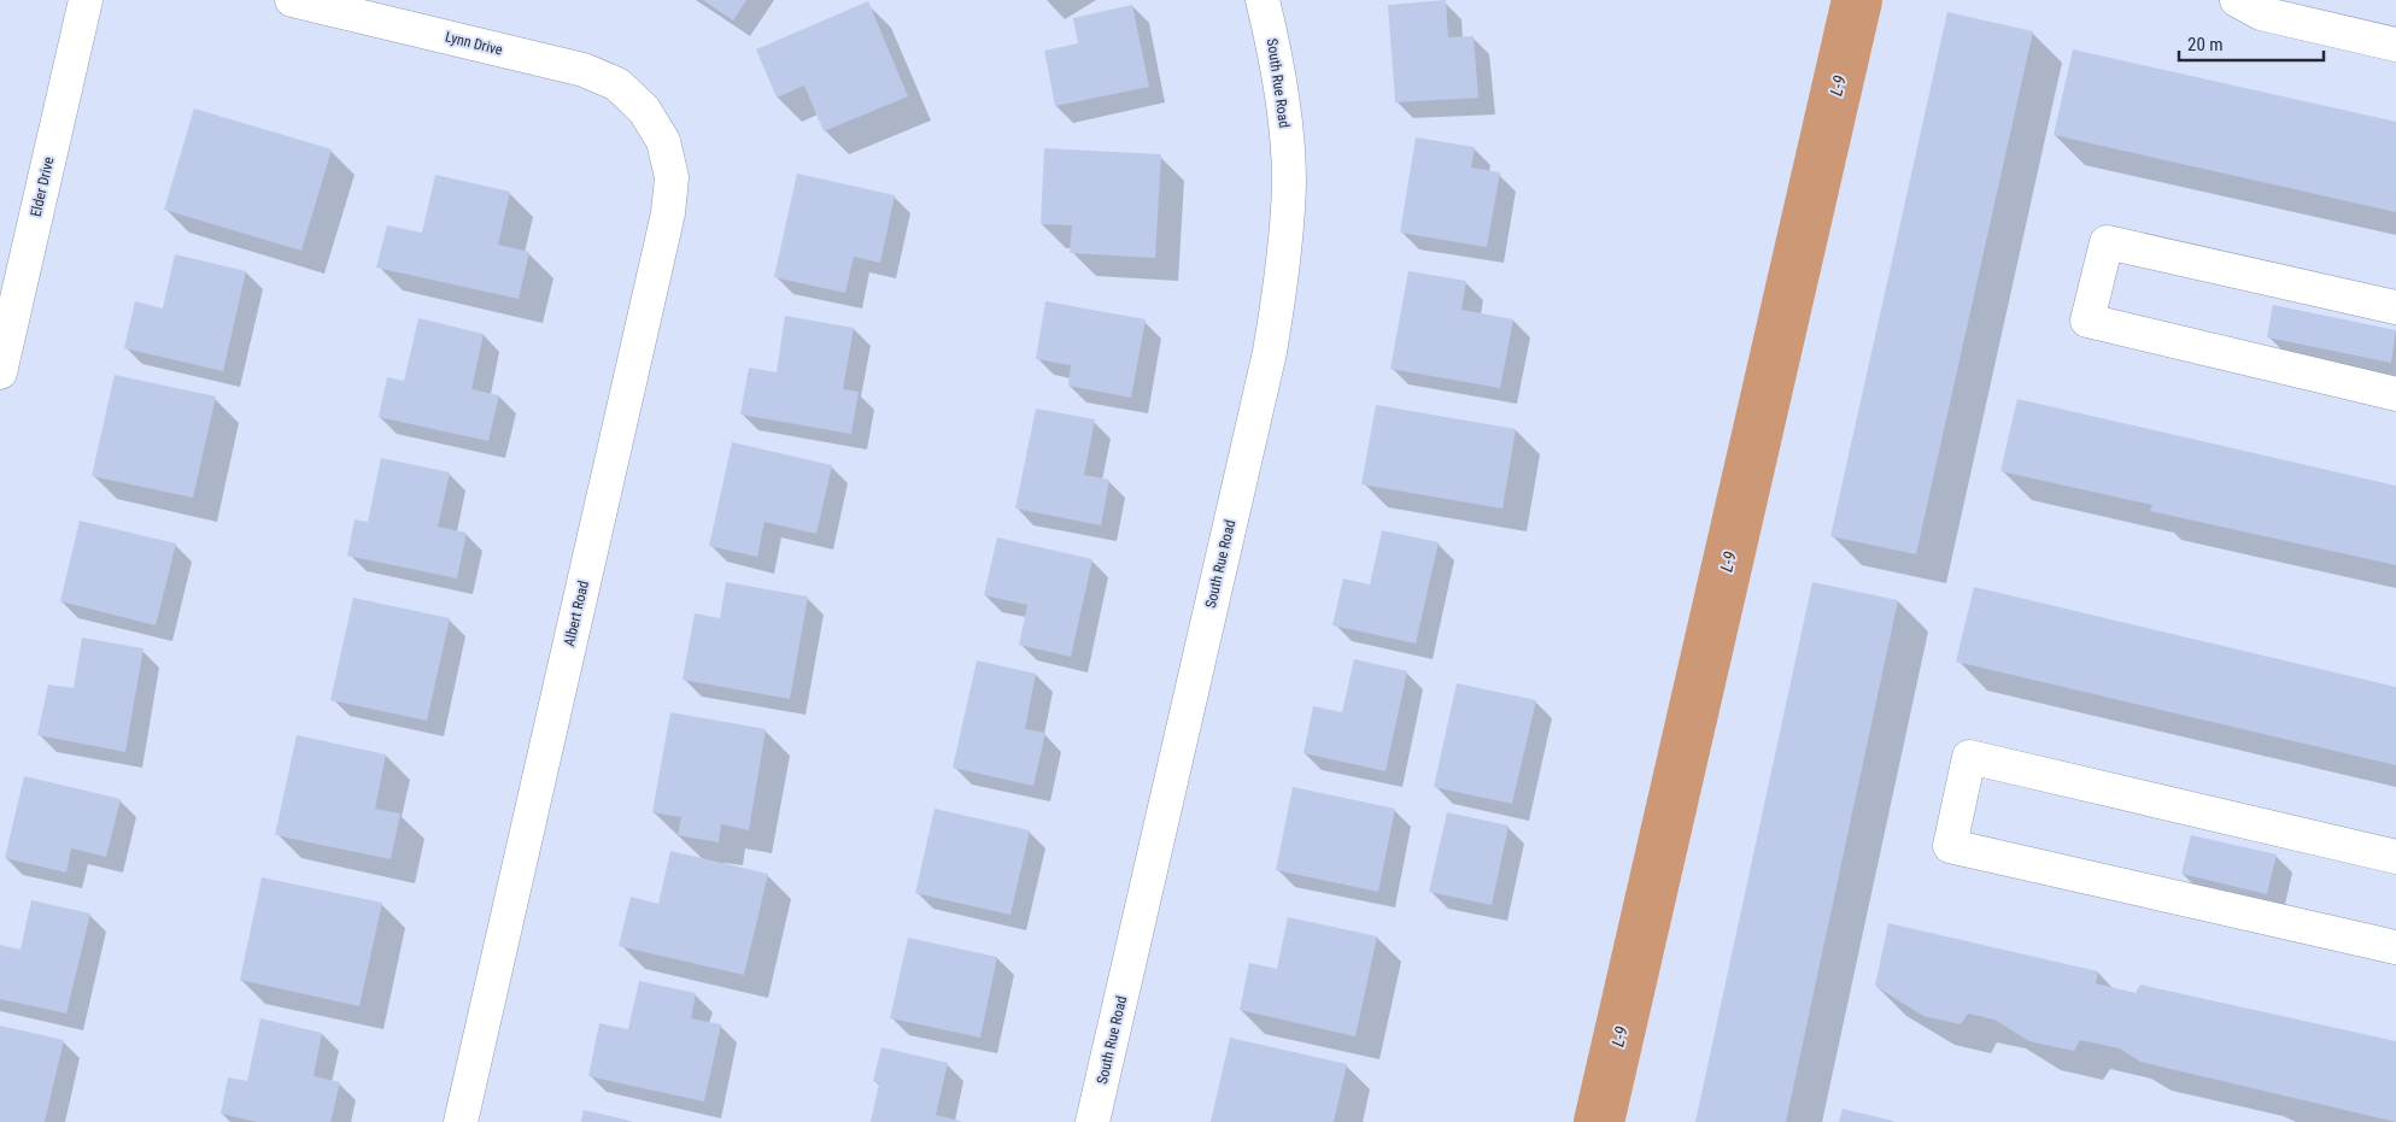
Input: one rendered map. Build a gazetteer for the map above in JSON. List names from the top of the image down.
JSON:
{
  "streets": {
    "street": [
      "Lynn Drive",
      "South Rue Road",
      "Elder Drive",
      "Albert Road"
    ]
  },
  "crossings": [
    ["Lynn Drive", "Albert Road"]
  ],
  "water": ["L-9"],
  "scale_bar": "20 m"
}
